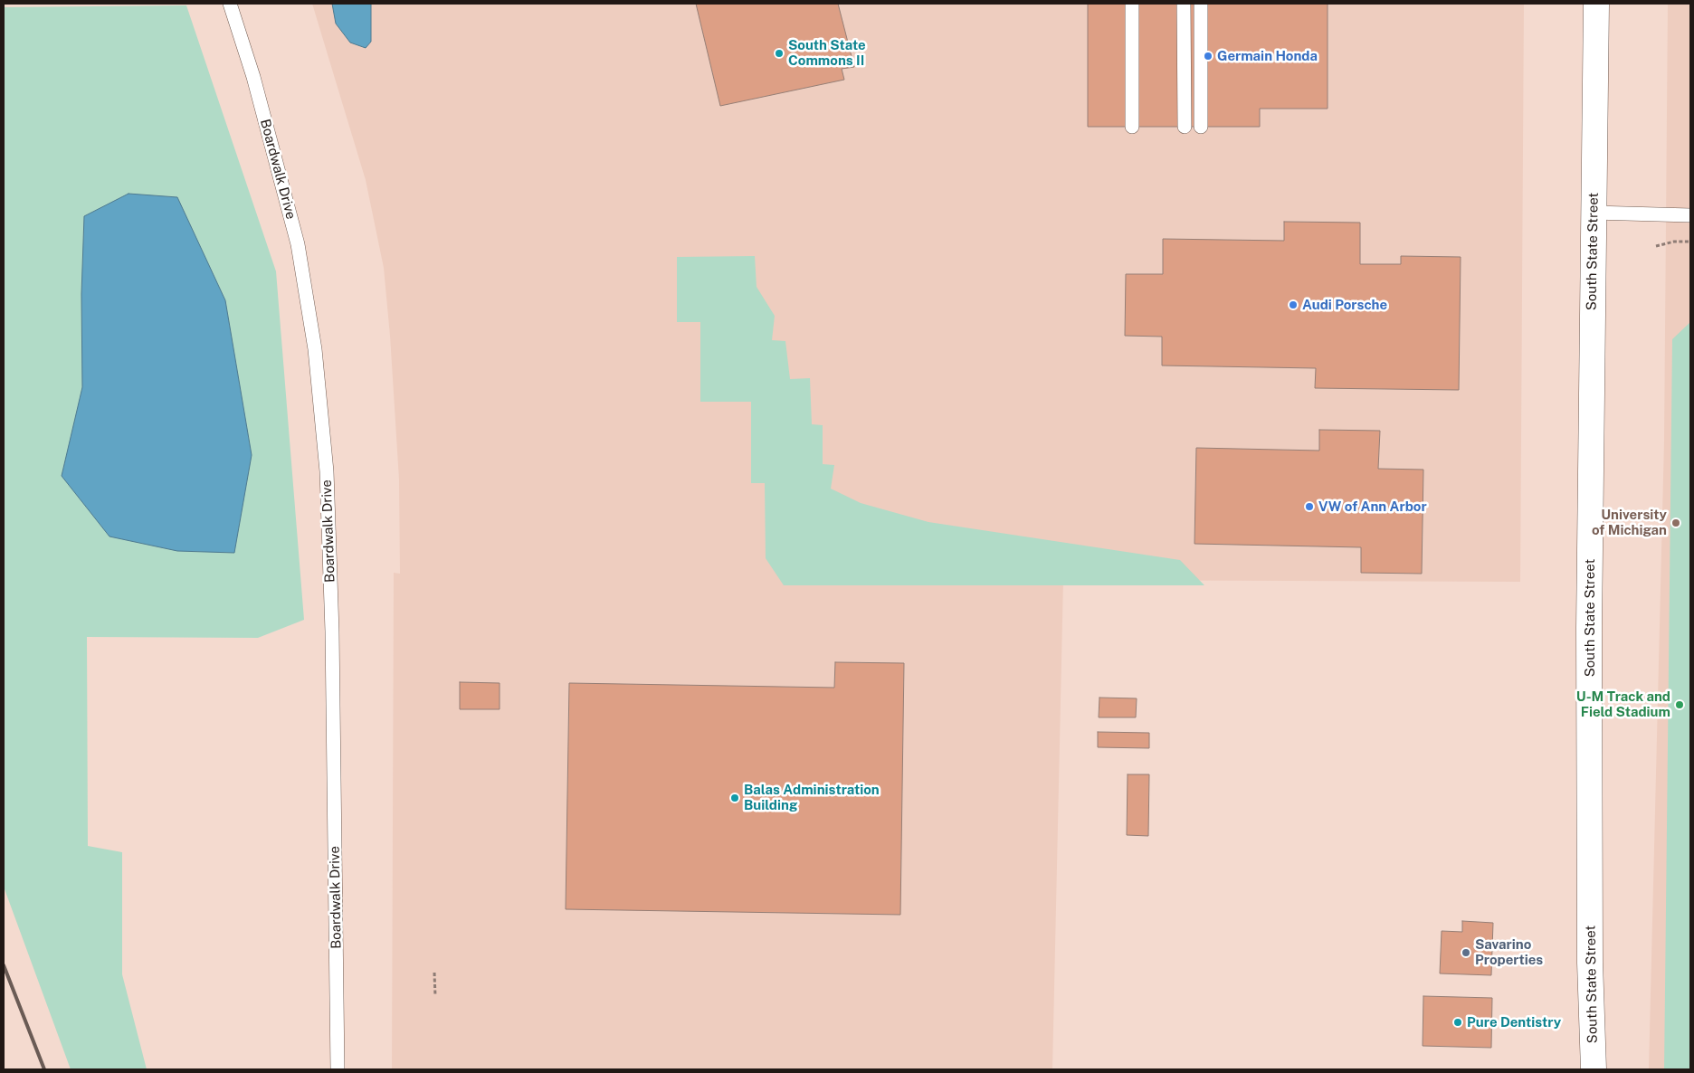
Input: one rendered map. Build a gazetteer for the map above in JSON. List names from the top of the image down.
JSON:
{
  "streets": {
    "main road": ["South State Street"],
    "lane": ["Boardwalk Drive"]
  },
  "places": [
    "South State Commons II",
    "Germain Honda",
    "Audi Porsche",
    "VW of Ann Arbor",
    "University of Michigan",
    "U-M Track and Field Stadium",
    "Balas Administration Building",
    "Savarino Properties",
    "Pure Dentistry"
  ]
}
